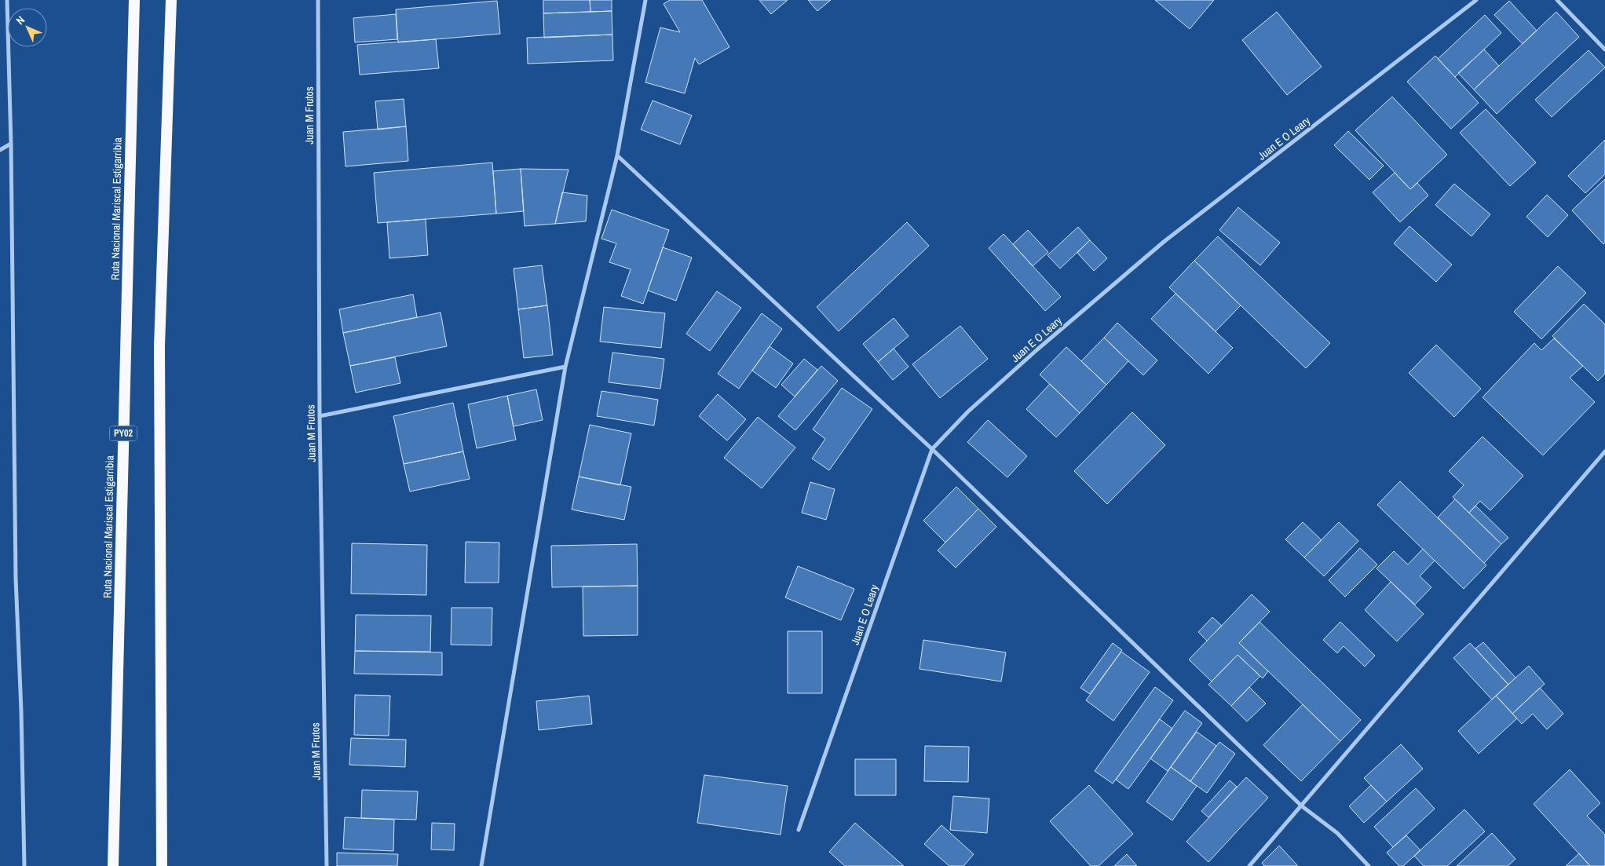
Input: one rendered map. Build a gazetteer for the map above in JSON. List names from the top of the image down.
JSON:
{
  "streets": {
    "highway": ["Ruta Nacional Mariscal Estigarribia", "PY02"],
    "street": ["Juan M Frutos", "Juan E O Leary"]
  },
  "north": "top left"
}
